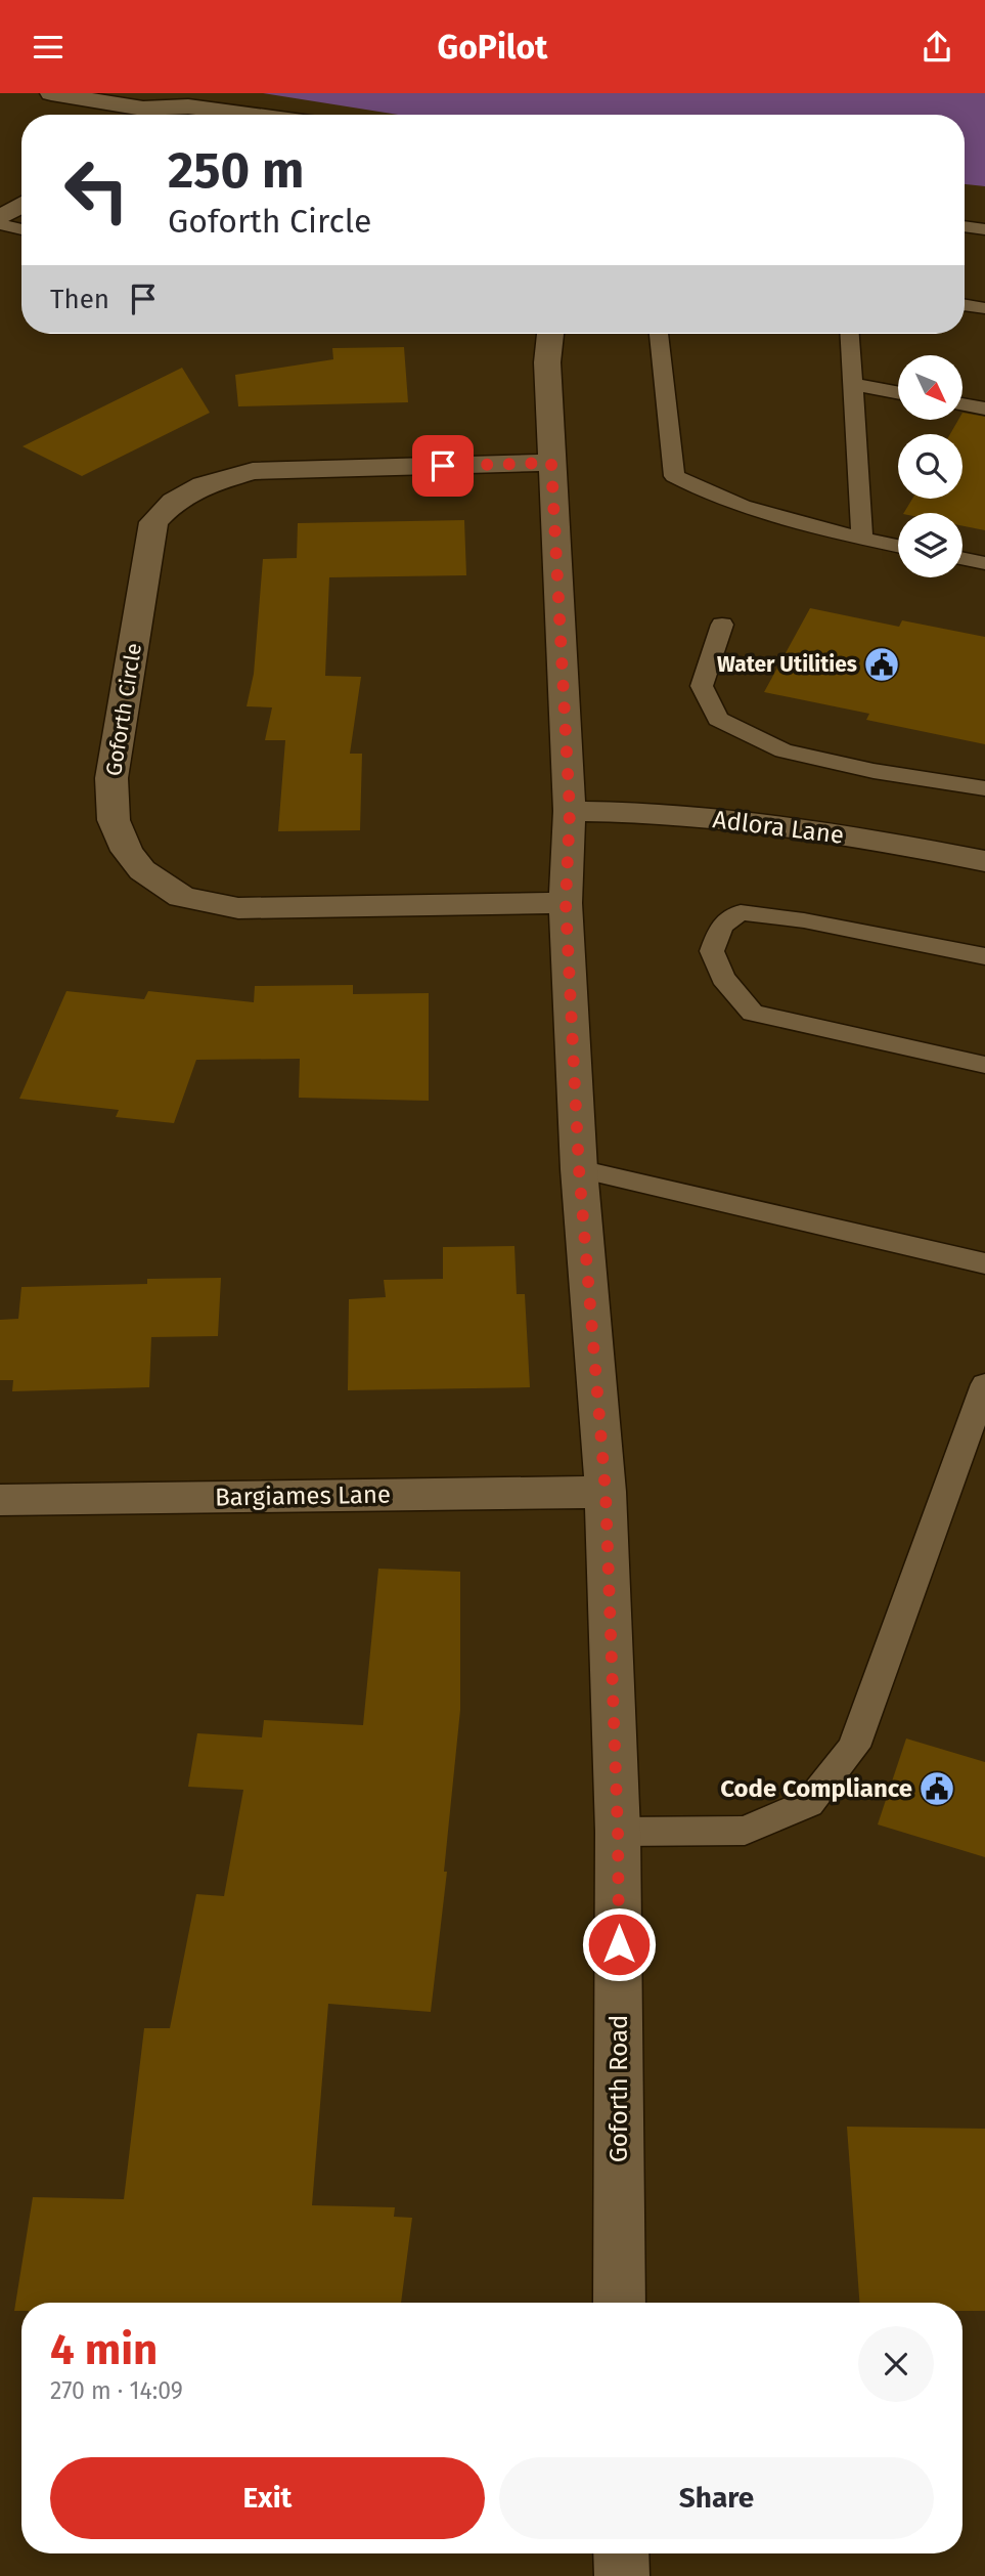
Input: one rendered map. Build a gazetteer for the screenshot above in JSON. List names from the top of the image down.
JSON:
{
  "streets": {
    "street": [
      "Goforth Circle",
      "Adlora Lane",
      "Bargiames Lane",
      "Goforth Road"
    ]
  },
  "crossings": [
    ["Goforth Circle", "Goforth Road"],
    ["Adlora Lane", "Goforth Road"],
    ["Bargiames Lane", "Goforth Road"]
  ],
  "places": {
    "public building": ["Water Utilities", "Code Compliance"]
  },
  "north": "bottom right",
  "page": {
    "header": "GoPilot",
    "turn": ["250 m", "Goforth Circle"],
    "then": "Then",
    "heading": ["4 min", "270 m · 14:09"],
    "buttons": ["Exit", "Share"]
  }
}
